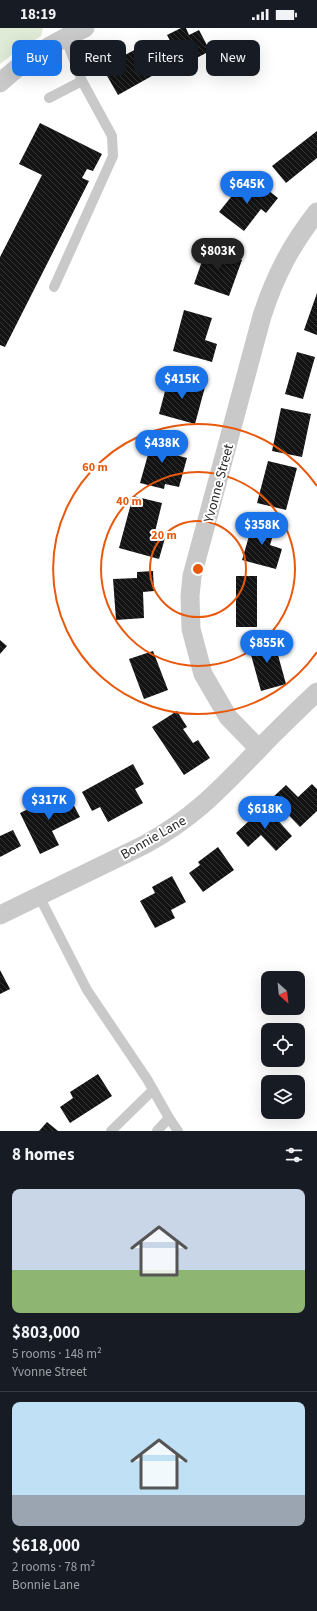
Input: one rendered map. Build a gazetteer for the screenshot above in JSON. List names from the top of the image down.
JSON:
{
  "streets": {
    "street": ["Yvonne Street", "Bonnie Lane"]
  },
  "crossings": [
    ["Yvonne Street", "Bonnie Lane"]
  ],
  "north": "bottom right",
  "page": {
    "status": "18:19",
    "chip": [
      "Buy",
      "Rent",
      "Filters",
      "New"
    ],
    "price": [
      "$645K",
      "$803K",
      "$415K",
      "$438K",
      "$358K",
      "$855K",
      "$317K",
      "$618K"
    ],
    "heading": "8 homes",
    "list": [
      {
        "name": "$803,000",
        "note": "5 rooms · 148 m² · Yvonne Street"
      },
      {
        "name": "$618,000",
        "note": "2 rooms · 78 m² · Bonnie Lane"
      }
    ]
  },
  "rings": ["60 m", "40 m", "20 m"]
}
